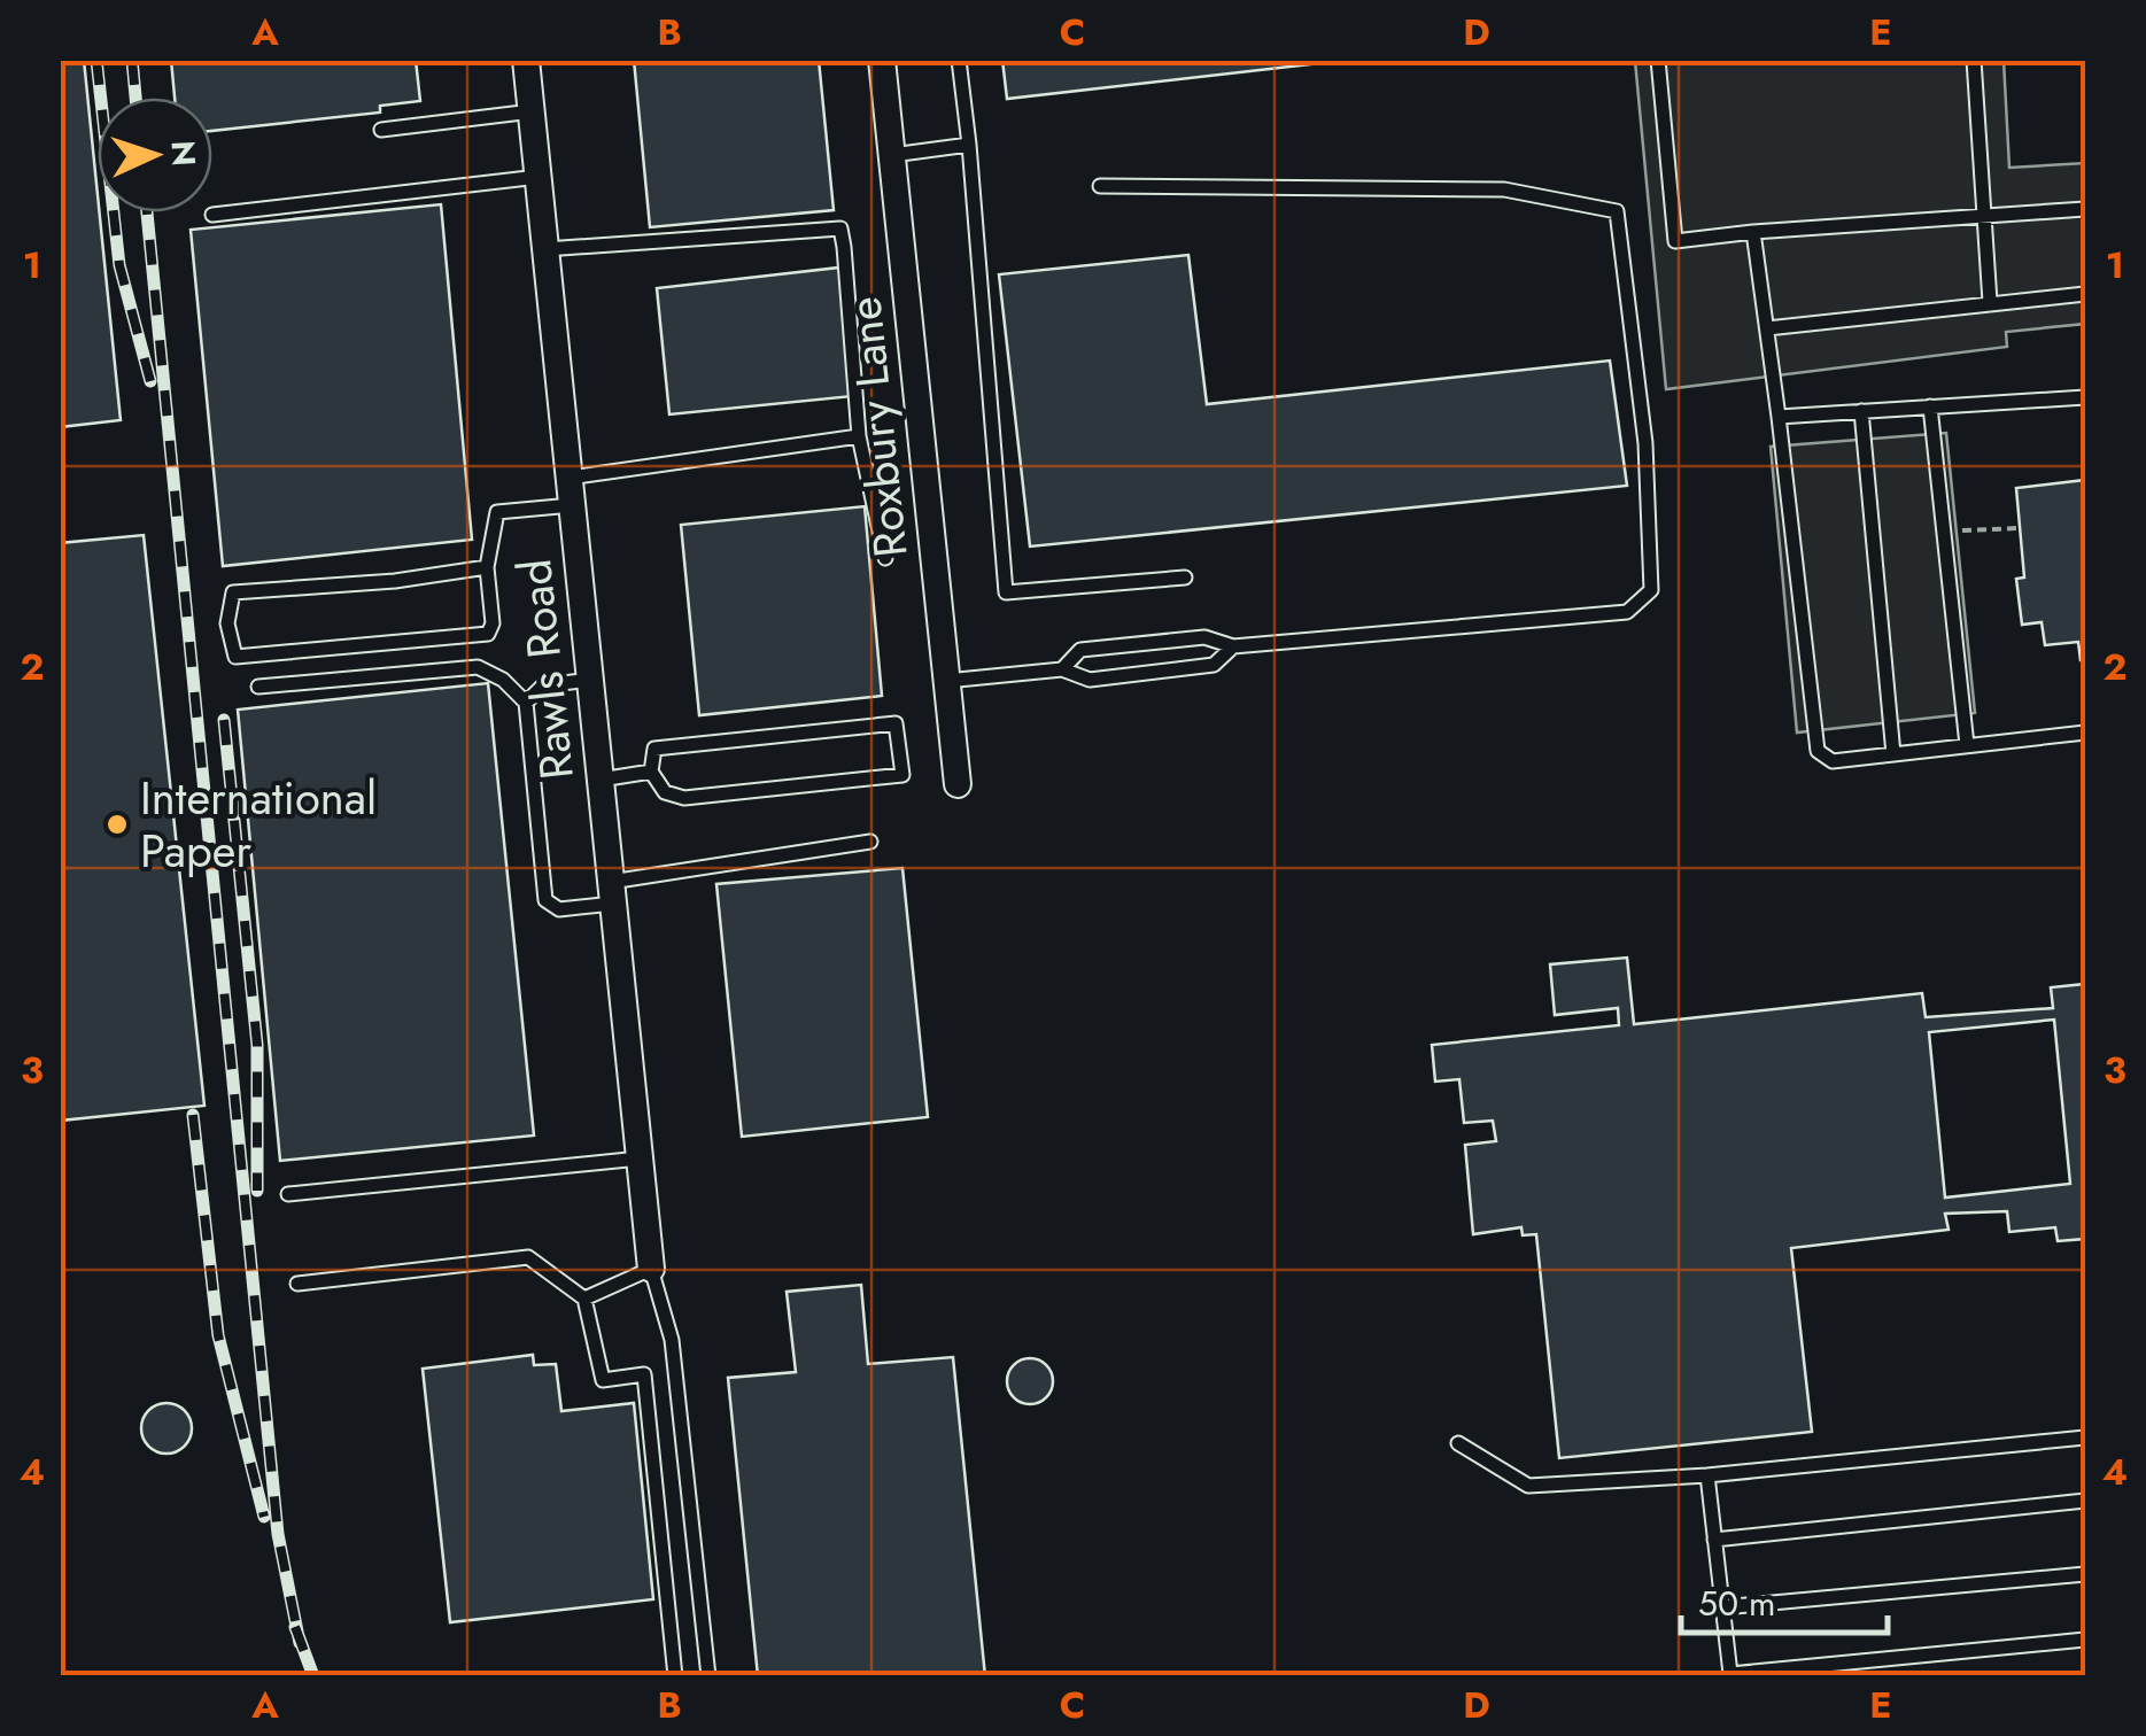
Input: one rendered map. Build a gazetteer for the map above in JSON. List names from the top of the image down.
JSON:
{
  "streets": {
    "street": ["Roxbury Lane", "Rawls Road"]
  },
  "places": ["International Paper"],
  "scale_bar": "50 m",
  "north": "right",
  "grid": {
    "columns": [
      "A",
      "B",
      "C",
      "D",
      "E"
    ],
    "rows": [
      "1",
      "2",
      "3",
      "4"
    ]
  }
}
